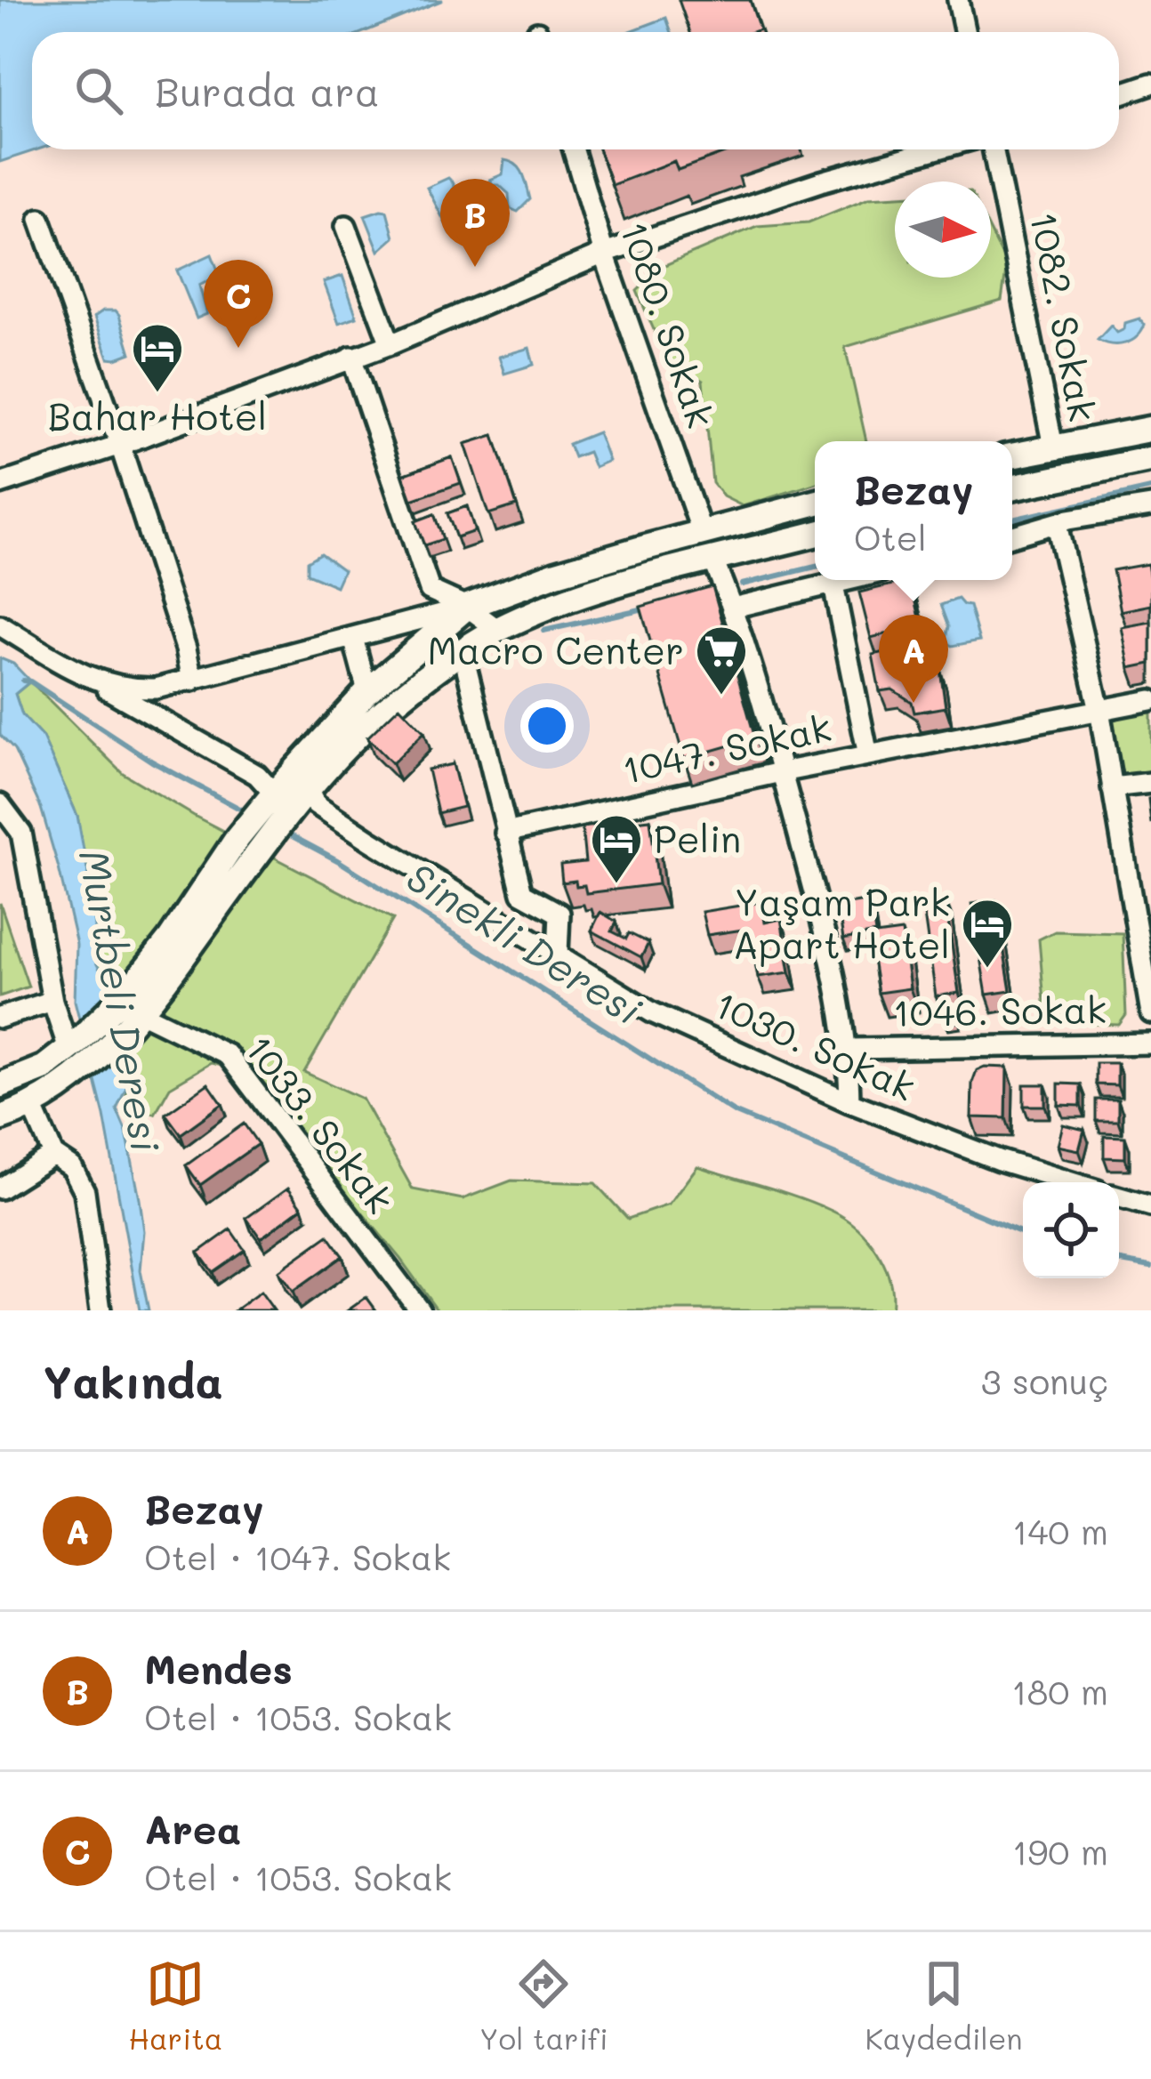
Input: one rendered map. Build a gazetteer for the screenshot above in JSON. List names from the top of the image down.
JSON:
{
  "streets": {
    "street": [
      "1082. Sokak",
      "1080. Sokak",
      "1047. Sokak",
      "1046. Sokak",
      "1030. Sokak",
      "1033. Sokak"
    ]
  },
  "water": ["Sinekli Deresi", "Murtbeli Deresi"],
  "places": {
    "hotel": ["Bahar Hotel", "Pelin", "Yaşam Park Apart Hotel"],
    "supermarket": ["Macro Center"]
  },
  "north": "right",
  "page": {
    "search": "Burada ara",
    "pins": ["B", "C", "A"],
    "popup": ["Bezay", "Otel"],
    "heading": ["Yakında", "3 sonuç"],
    "list": [
      {
        "mark": "A",
        "name": "Bezay",
        "note": "Otel · 1047. Sokak",
        "value": "140 m"
      },
      {
        "mark": "B",
        "name": "Mendes",
        "note": "Otel · 1053. Sokak",
        "value": "180 m"
      },
      {
        "mark": "C",
        "name": "Area",
        "note": "Otel · 1053. Sokak",
        "value": "190 m"
      }
    ],
    "nav": ["Harita", "Yol tarifi", "Kaydedilen"]
  }
}
